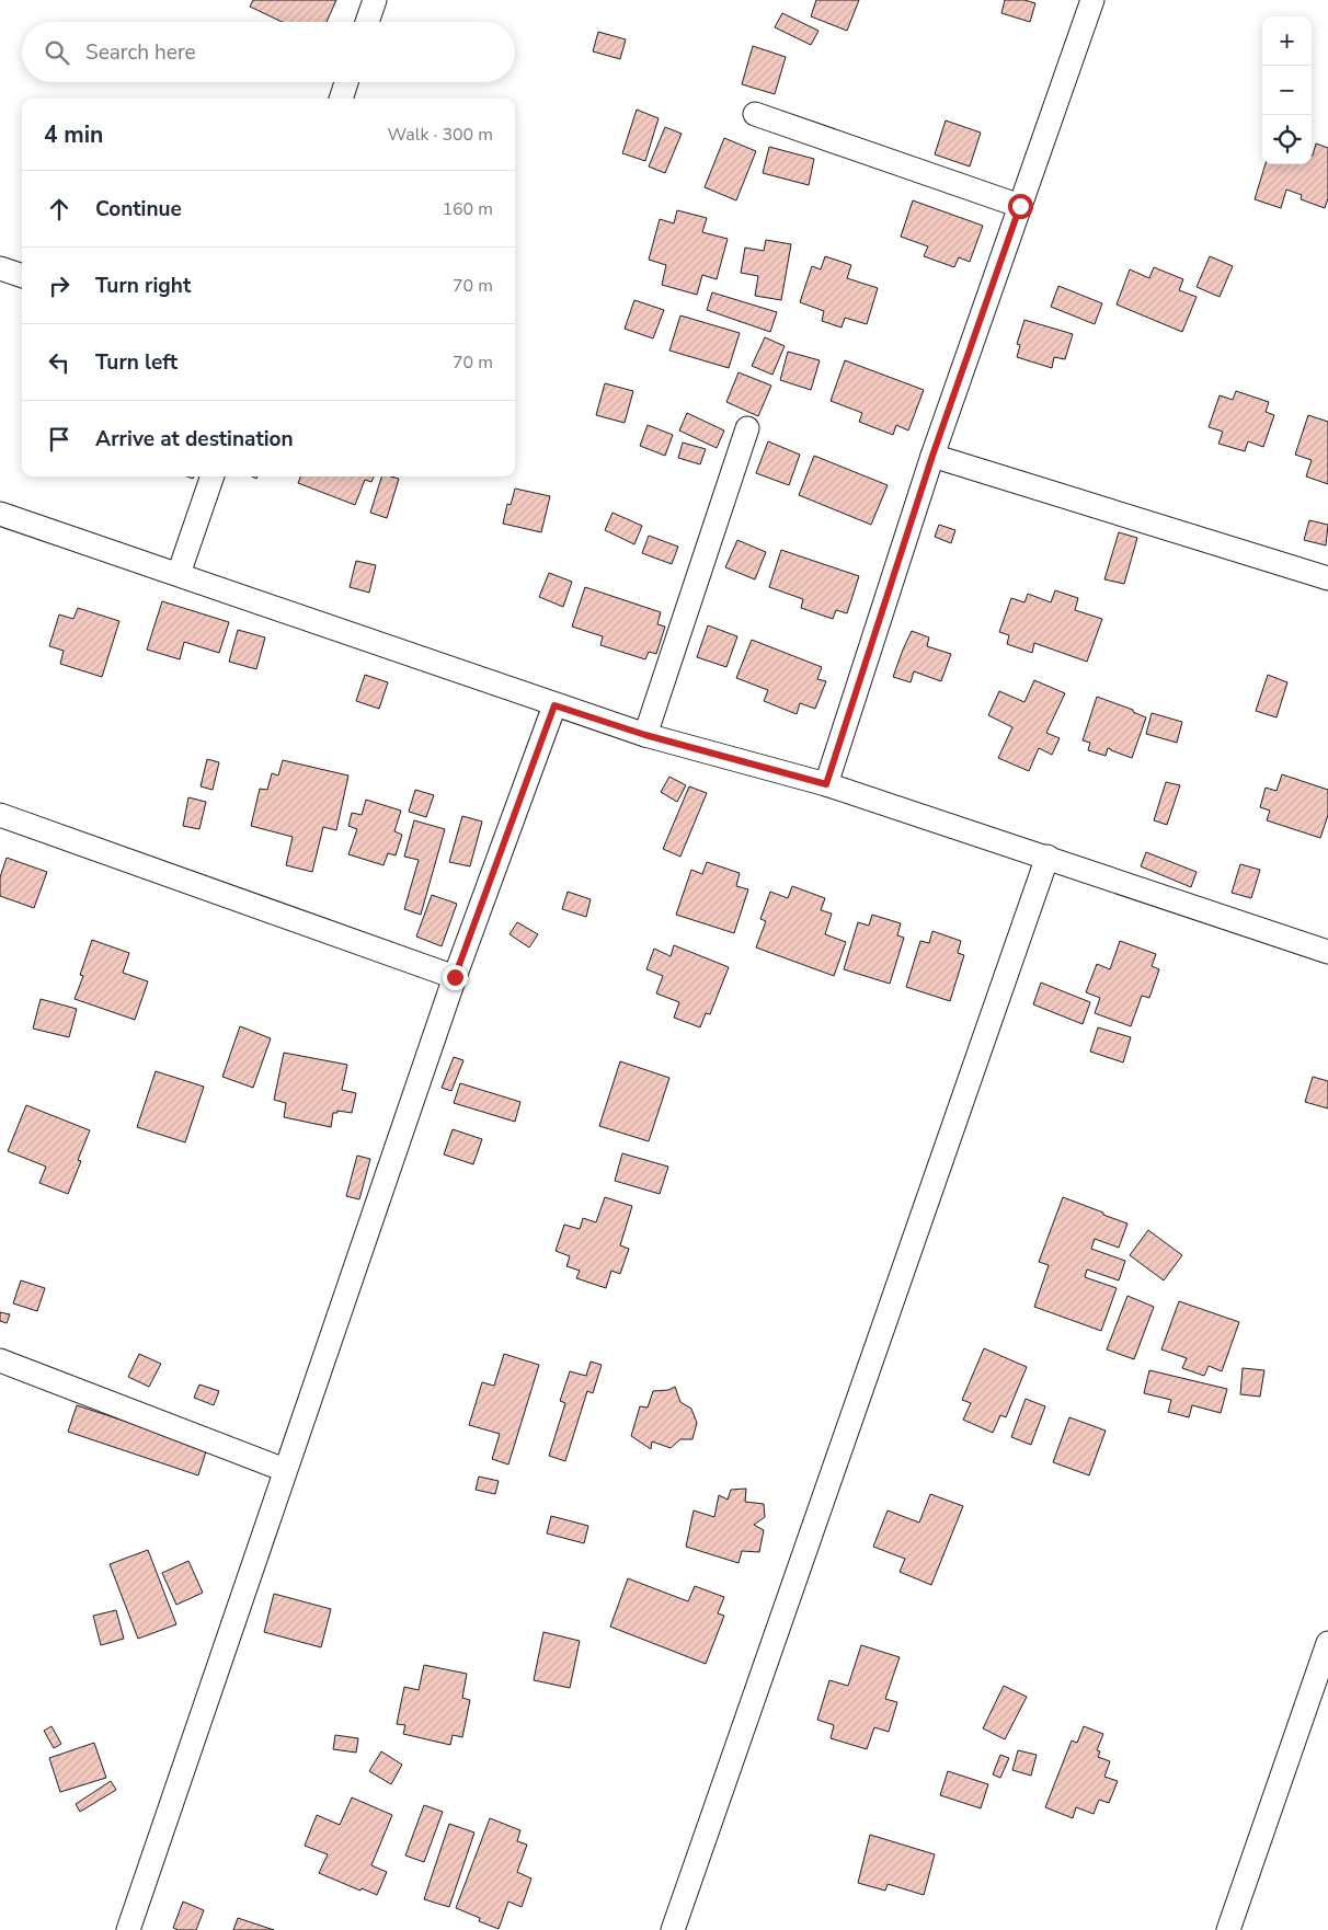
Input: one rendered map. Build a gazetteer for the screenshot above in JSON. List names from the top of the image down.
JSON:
{
  "page": {
    "map_buttons": ["+", "−"],
    "search": "Search here",
    "heading": ["4 min", "Walk · 300 m"],
    "list": [
      ["Continue", "160 m"],
      ["Turn right", "70 m"],
      ["Turn left", "70 m"],
      "Arrive at destination"
    ]
  }
}
